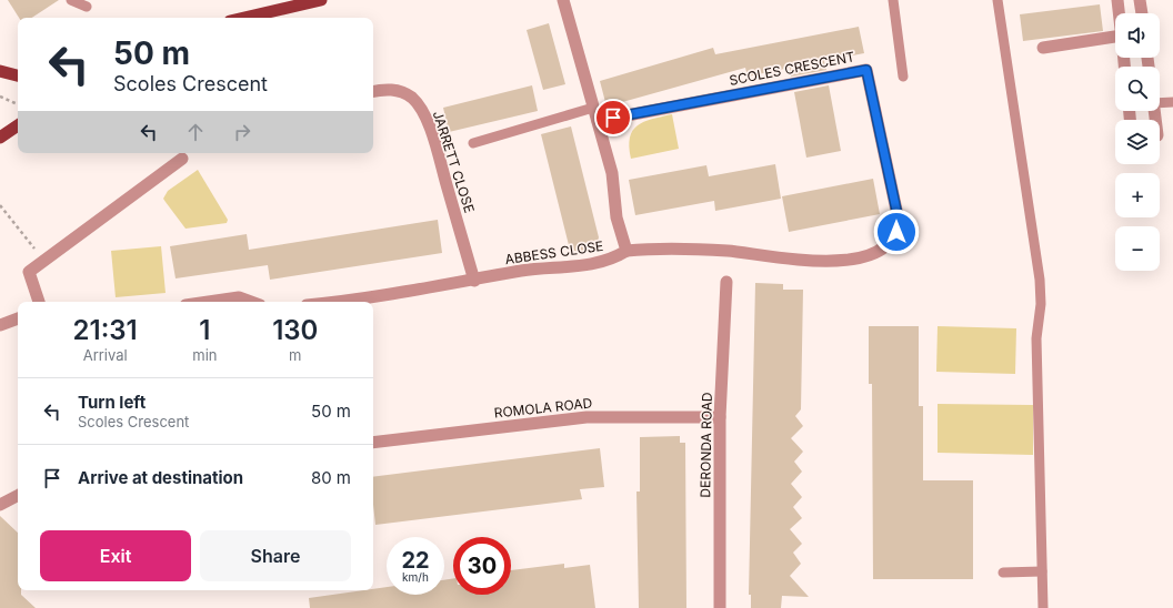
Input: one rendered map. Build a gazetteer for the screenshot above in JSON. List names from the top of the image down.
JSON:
{
  "streets": {
    "street": [
      "SCOLES CRESCENT",
      "JARRETT CLOSE",
      "ABBESS CLOSE",
      "ROMOLA ROAD",
      "DERONDA ROAD"
    ]
  },
  "crossings": [
    ["SCOLES CRESCENT", "ABBESS CLOSE"],
    ["JARRETT CLOSE", "ABBESS CLOSE"],
    ["ROMOLA ROAD", "DERONDA ROAD"]
  ],
  "page": {
    "map_buttons": ["+", "−"],
    "turn": ["50 m", "Scoles Crescent"],
    "eta": [
      "21:31",
      "Arrival",
      "1",
      "min",
      "130",
      "m"
    ],
    "list": [
      {
        "name": "Turn left",
        "note": "Scoles Crescent",
        "value": "50 m"
      },
      {
        "name": "Arrive at destination",
        "value": "80 m"
      }
    ],
    "buttons": ["Exit", "Share"],
    "speed": "22 km/h",
    "limit": "30"
  }
}
